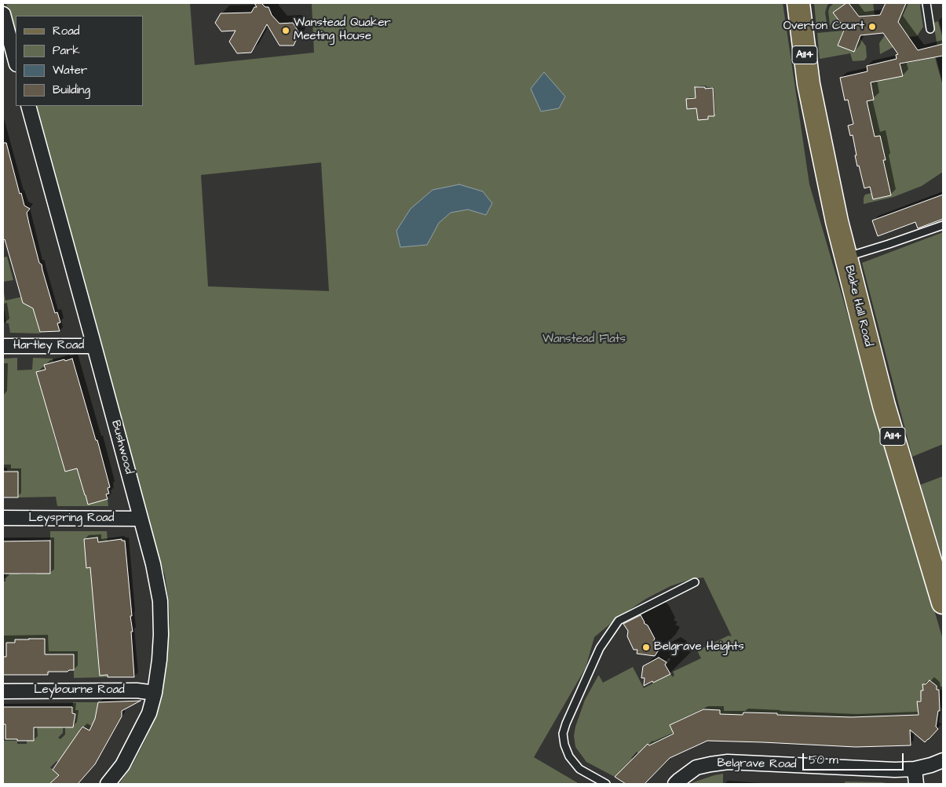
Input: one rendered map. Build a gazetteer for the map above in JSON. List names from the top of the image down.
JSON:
{
  "streets": {
    "main road": ["A114", "Blake Hall Road"],
    "street": [
      "Hartley Road",
      "Bushwood",
      "Leyspring Road",
      "Leybourne Road",
      "Belgrave Road"
    ]
  },
  "crossings": [
    ["Hartley Road", "Bushwood"],
    ["Bushwood", "Leyspring Road"],
    ["Bushwood", "Leybourne Road"]
  ],
  "parks": ["Wanstead Flats"],
  "places": ["Overton Court", "Wanstead Quaker Meeting House", "Belgrave Heights"],
  "legend": [
    "Road",
    "Park",
    "Water",
    "Building"
  ],
  "scale_bar": "50 m"
}
